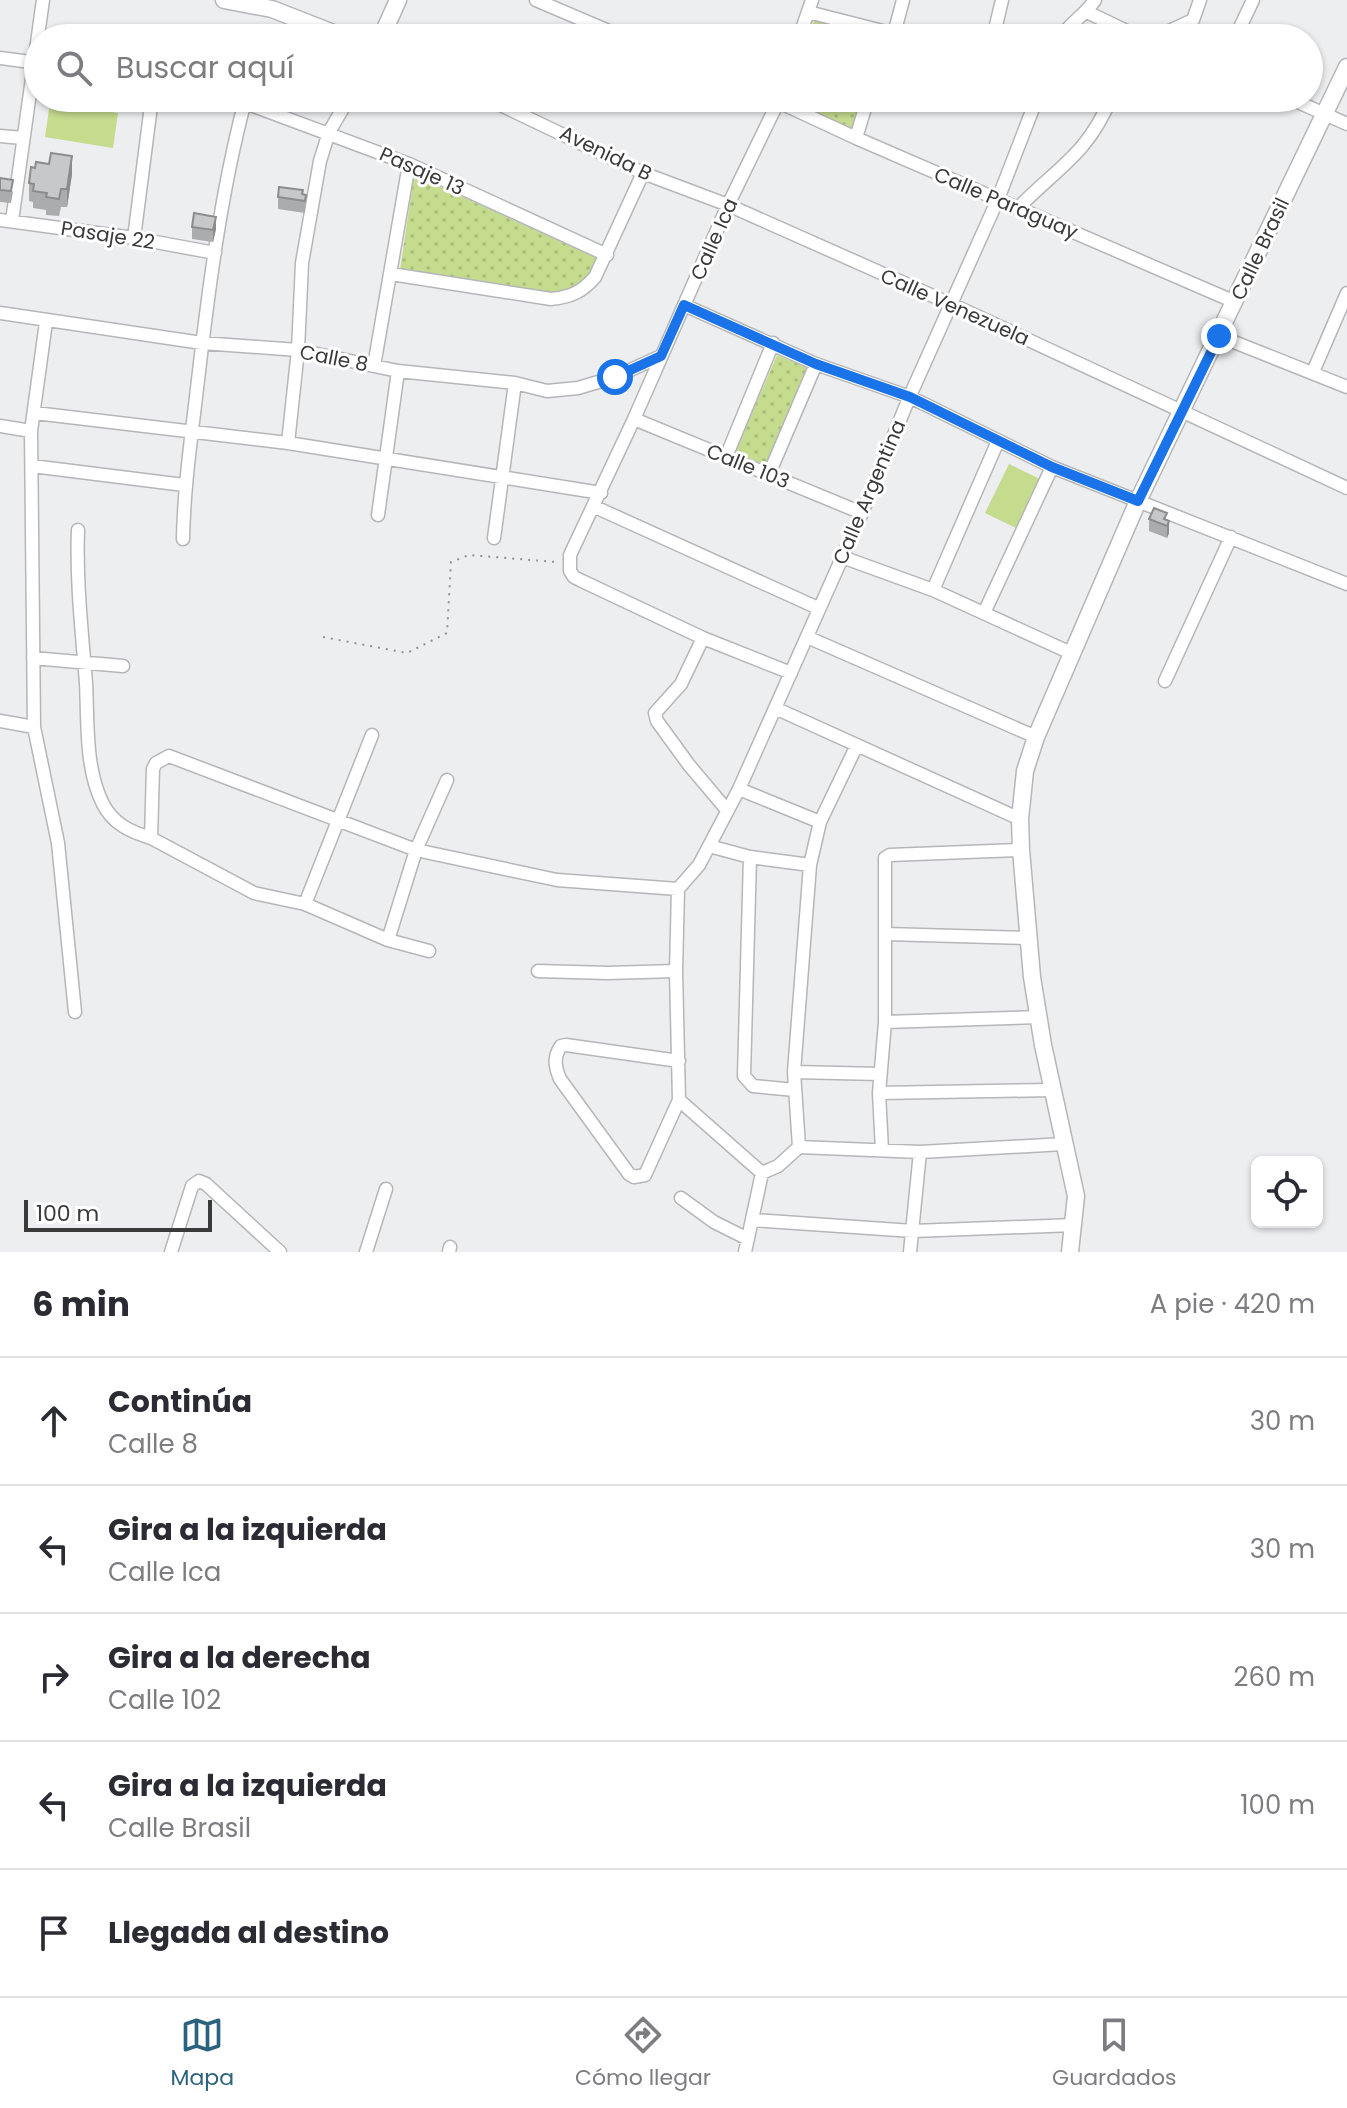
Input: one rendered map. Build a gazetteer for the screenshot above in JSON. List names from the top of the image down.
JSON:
{
  "streets": {
    "main road": ["Calle Brasil"],
    "street": [
      "Avenida B",
      "Pasaje 13",
      "Calle Paraguay",
      "Pasaje 22",
      "Calle Ica",
      "Calle Venezuela",
      "Calle 8",
      "Calle 103",
      "Calle Argentina"
    ]
  },
  "crossings": [
    ["Avenida B", "Calle Ica"],
    ["Avenida B", "Calle Venezuela"],
    ["Calle Paraguay", "Calle Brasil"],
    ["Calle Paraguay", "Calle Argentina"],
    ["Calle Ica", "Calle Venezuela"],
    ["Calle Ica", "Calle 8"],
    ["Calle Ica", "Calle 103"],
    ["Calle Brasil", "Calle Venezuela"],
    ["Calle Venezuela", "Calle Argentina"],
    ["Calle 103", "Calle Argentina"]
  ],
  "scale_bar": "100 m",
  "page": {
    "search": "Buscar aquí",
    "scale": "100 m",
    "heading": ["6 min", "A pie · 420 m"],
    "list": [
      ["Continúa", "Calle 8", "30 m"],
      ["Gira a la izquierda", "Calle Ica", "30 m"],
      ["Gira a la derecha", "Calle 102", "260 m"],
      ["Gira a la izquierda", "Calle Brasil", "100 m"],
      "Llegada al destino"
    ],
    "nav": ["Mapa", "Cómo llegar", "Guardados"]
  }
}
